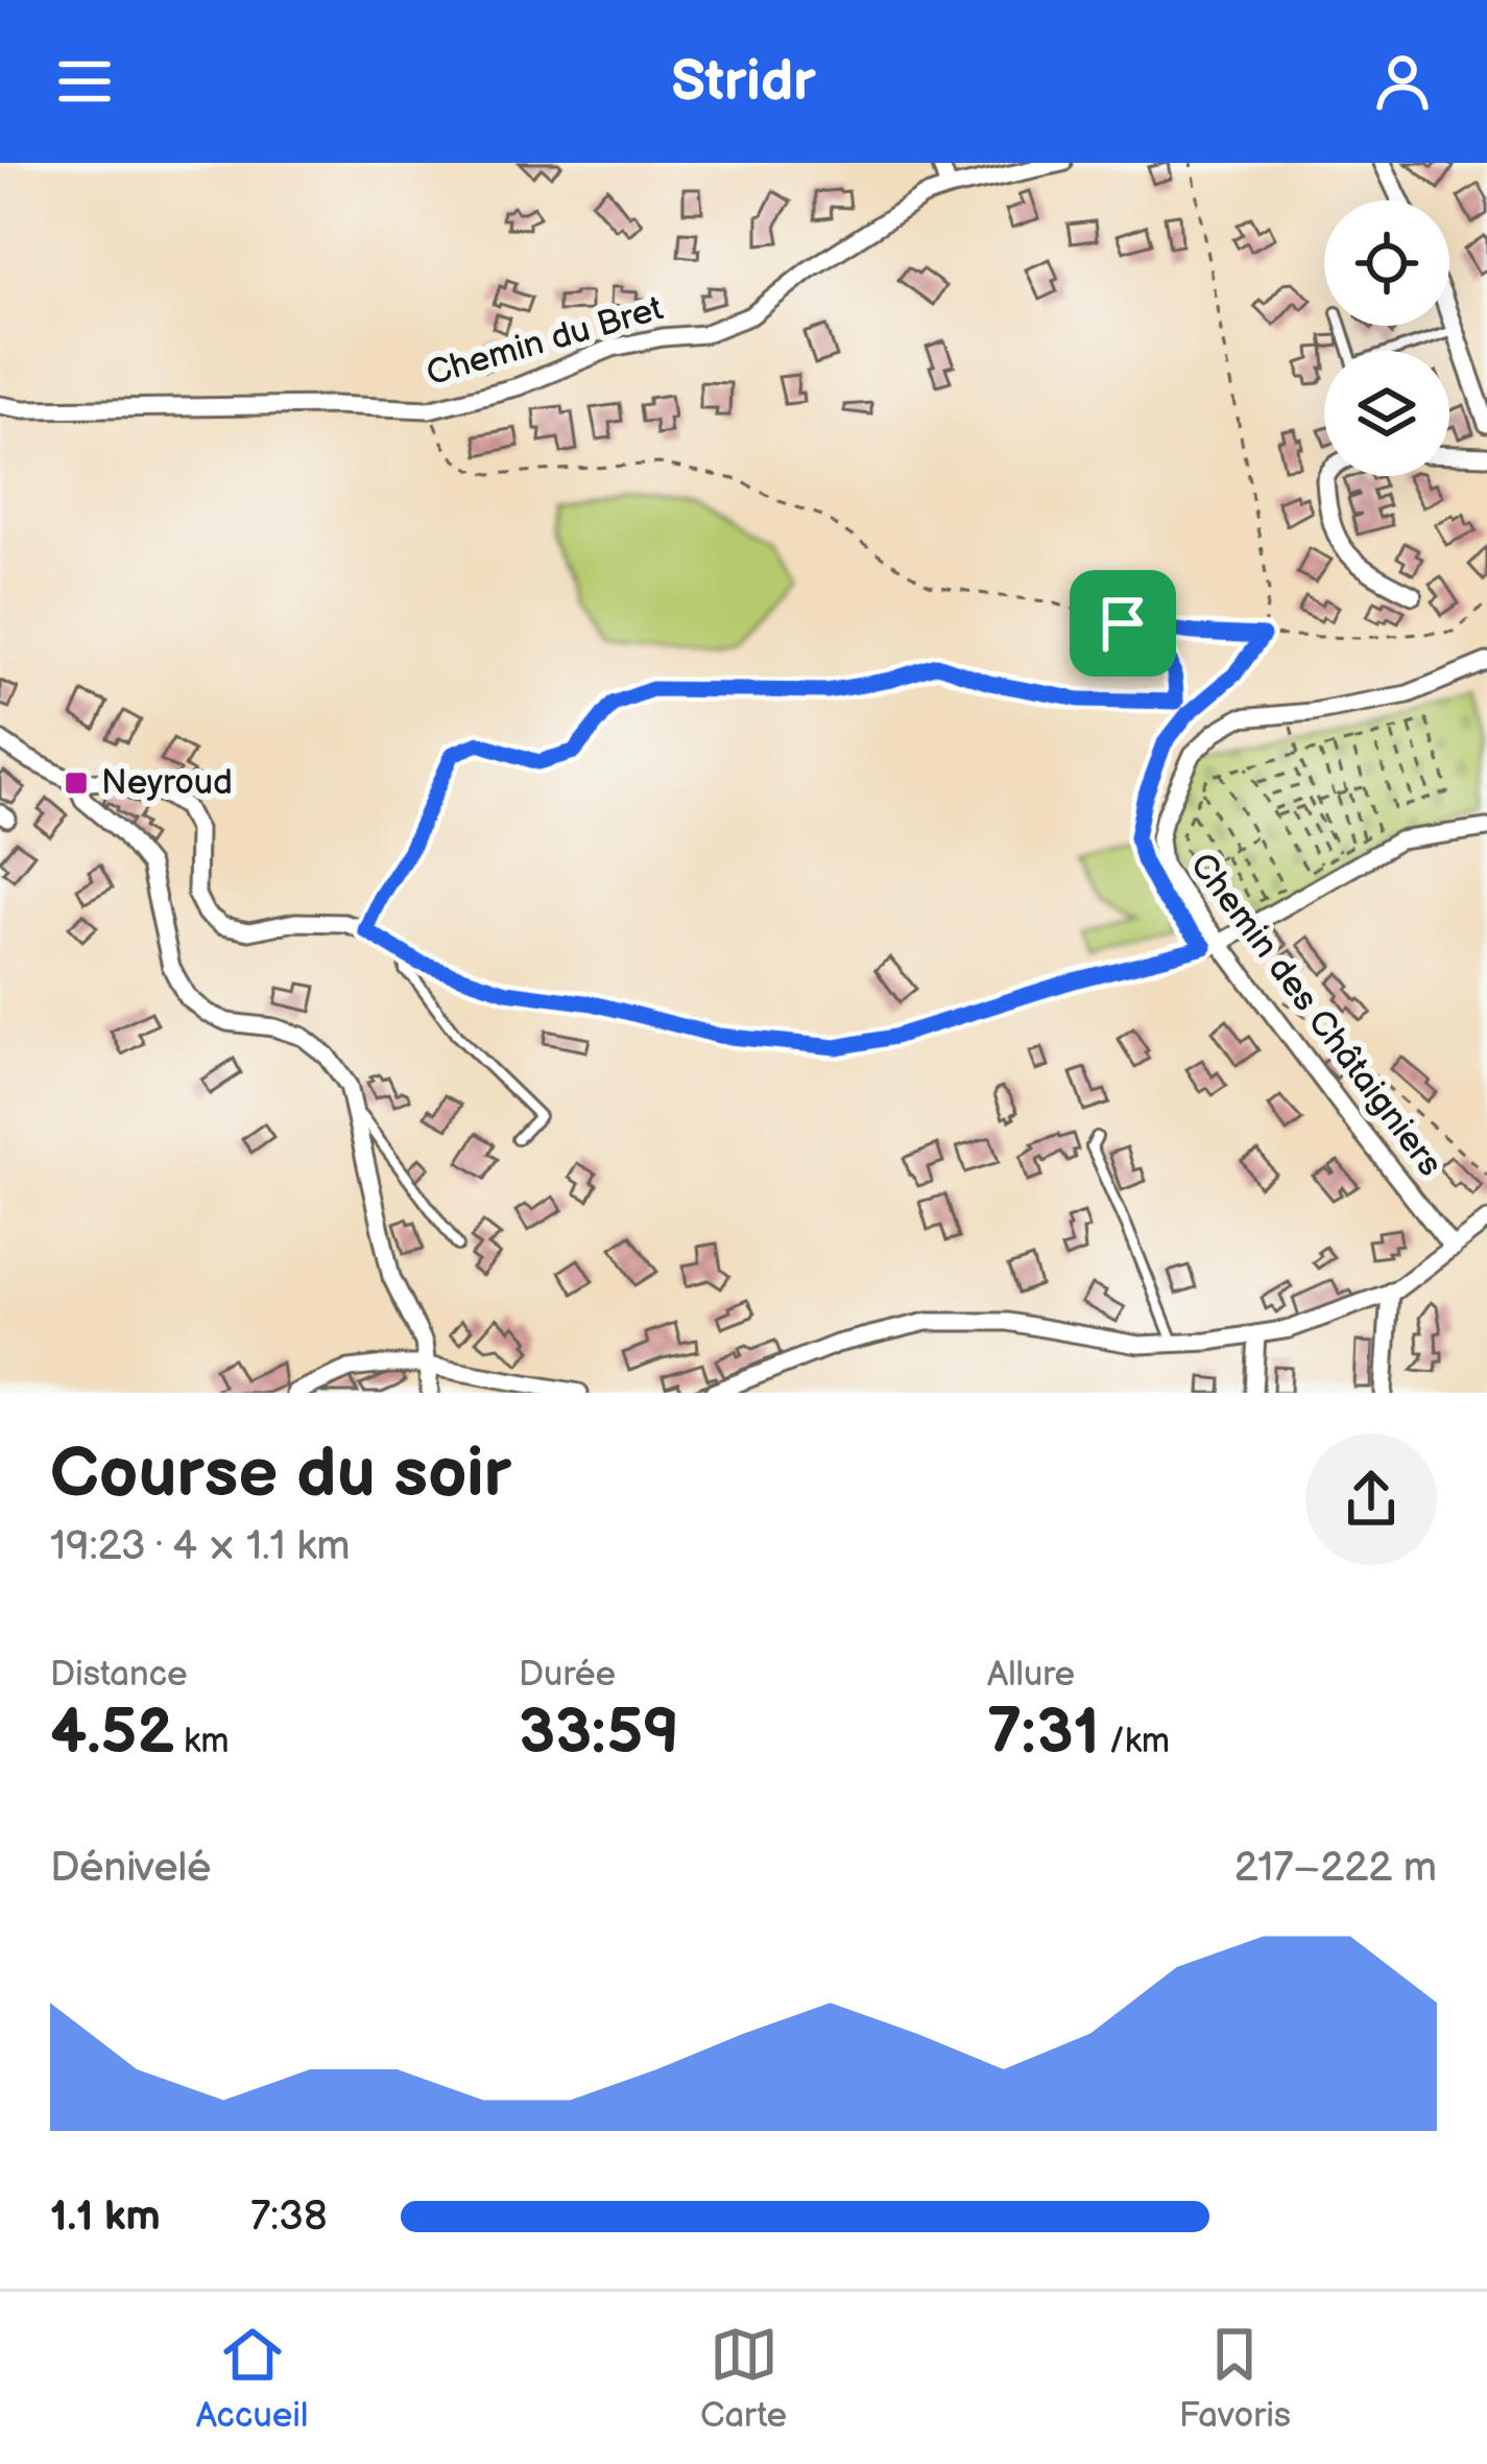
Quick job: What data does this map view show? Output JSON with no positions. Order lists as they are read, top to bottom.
{
  "streets": {
    "street": ["Chemin du Bret", "Chemin des Châtaigniers"]
  },
  "places": {
    "transit": ["Neyroud"]
  },
  "page": {
    "header": "Stridr",
    "heading": ["Course du soir", "19:23 · 4 × 1.1 km"],
    "stats": [
      ["Distance", "4.52 km"],
      ["Durée", "33:59"],
      ["Allure", "7:31 /km"]
    ],
    "chart": ["Dénivelé", "217–222 m"],
    "list": [
      {
        "name": "1.1 km",
        "note": "7:38"
      }
    ],
    "tabs": ["Accueil", "Carte", "Favoris"]
  }
}
